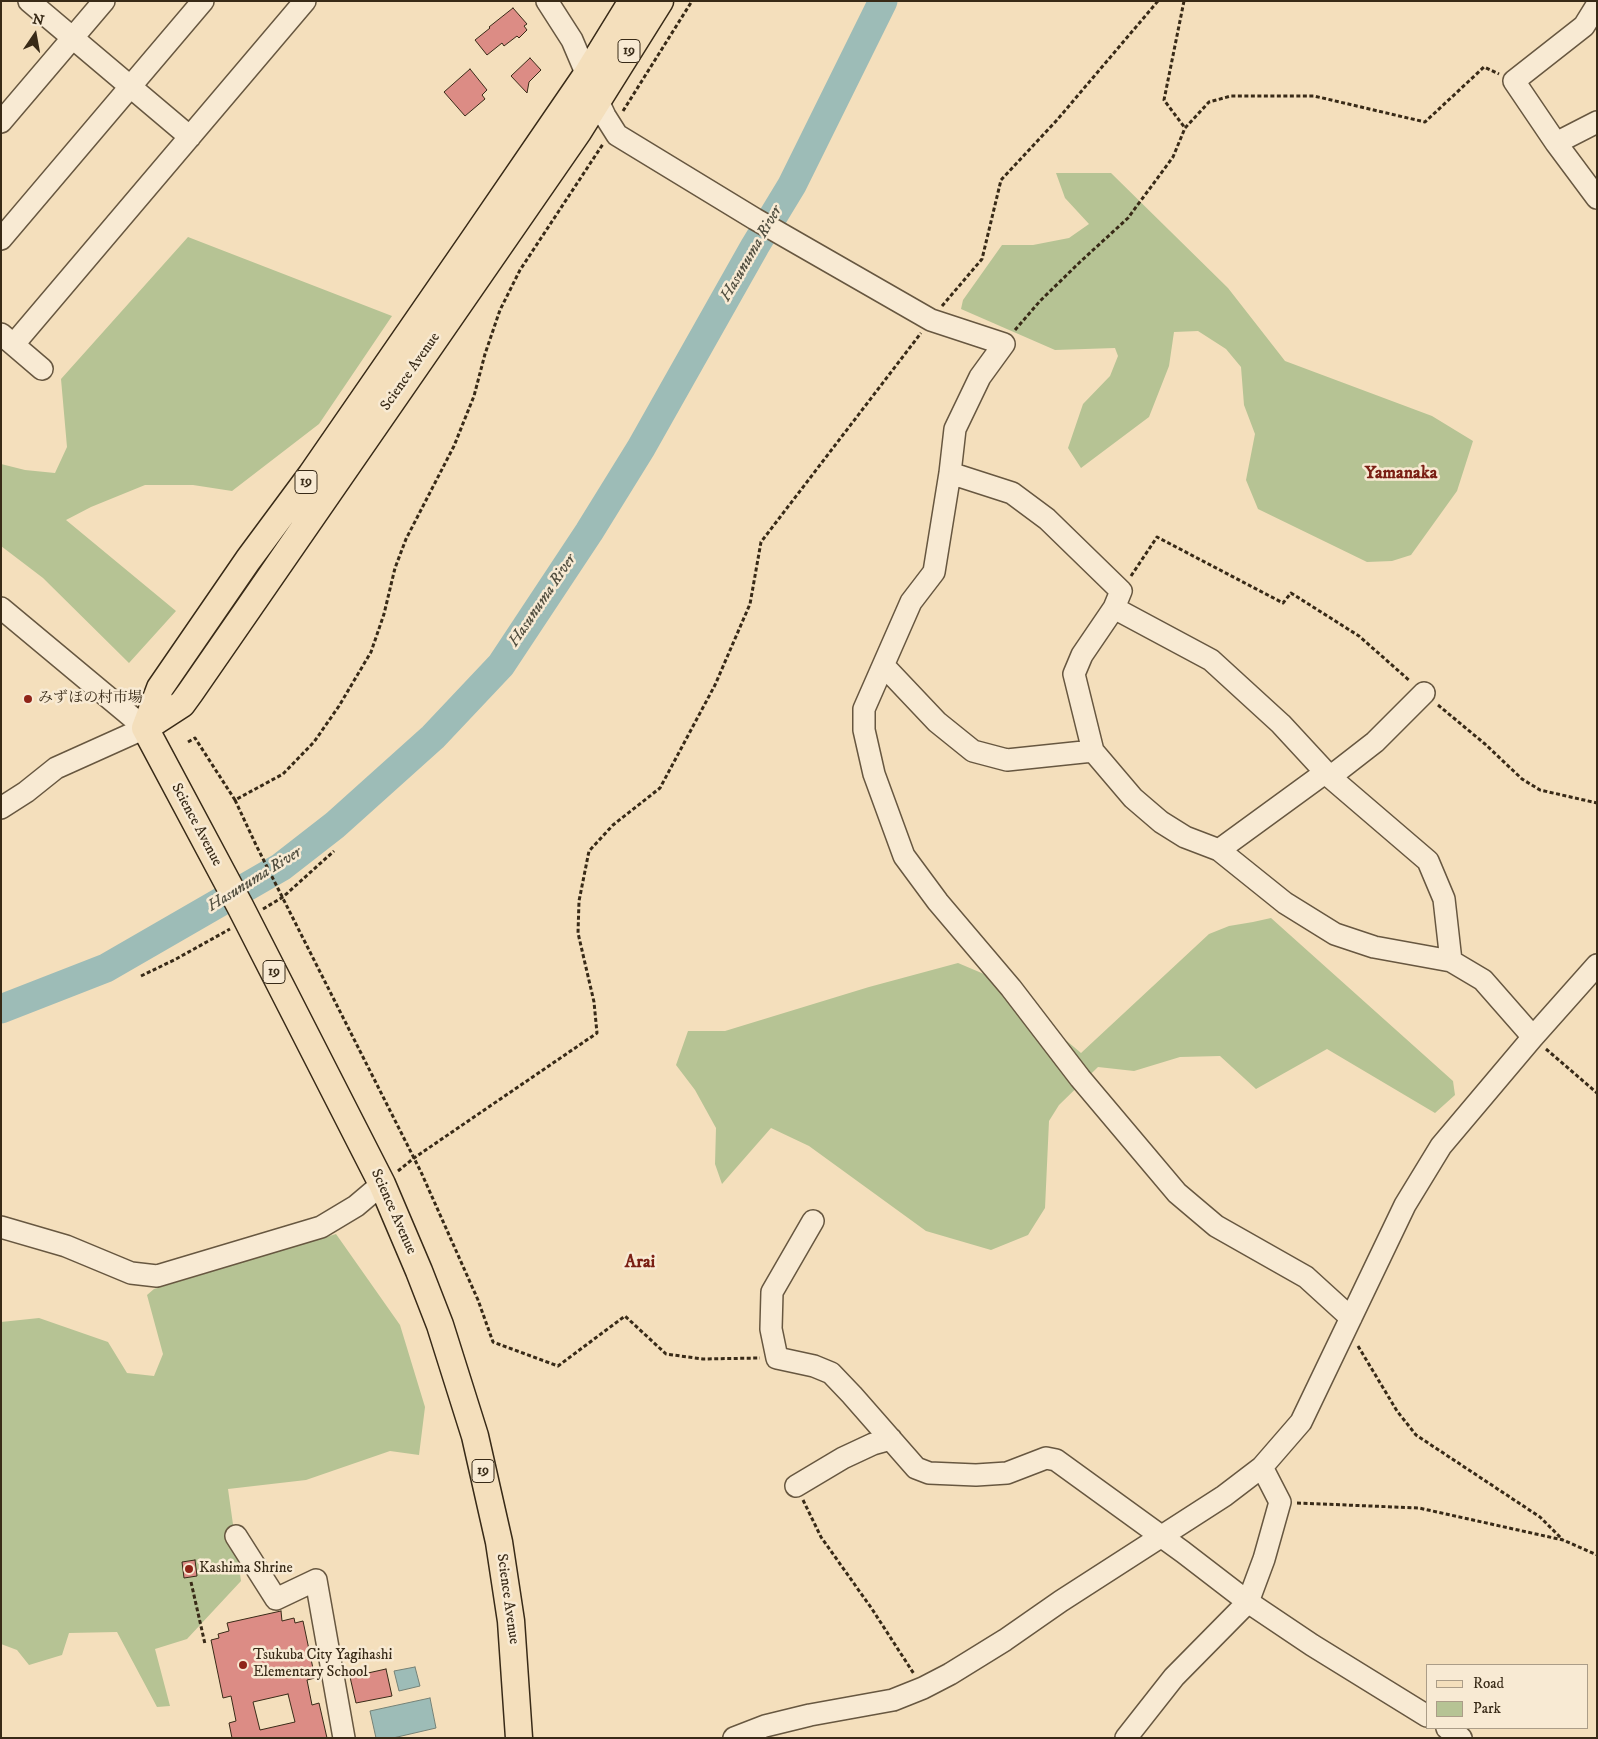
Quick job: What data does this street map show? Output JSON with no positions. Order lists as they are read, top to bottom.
{
  "streets": {
    "main road": ["19", "Science Avenue"]
  },
  "districts": ["Yamanaka", "Arai"],
  "water": ["Hasunuma River"],
  "places": ["みずほの村市場", "Kashima Shrine", "Tsukuba City Yagihashi Elementary School"],
  "legend": ["Road", "Park"],
  "north": "top"
}
